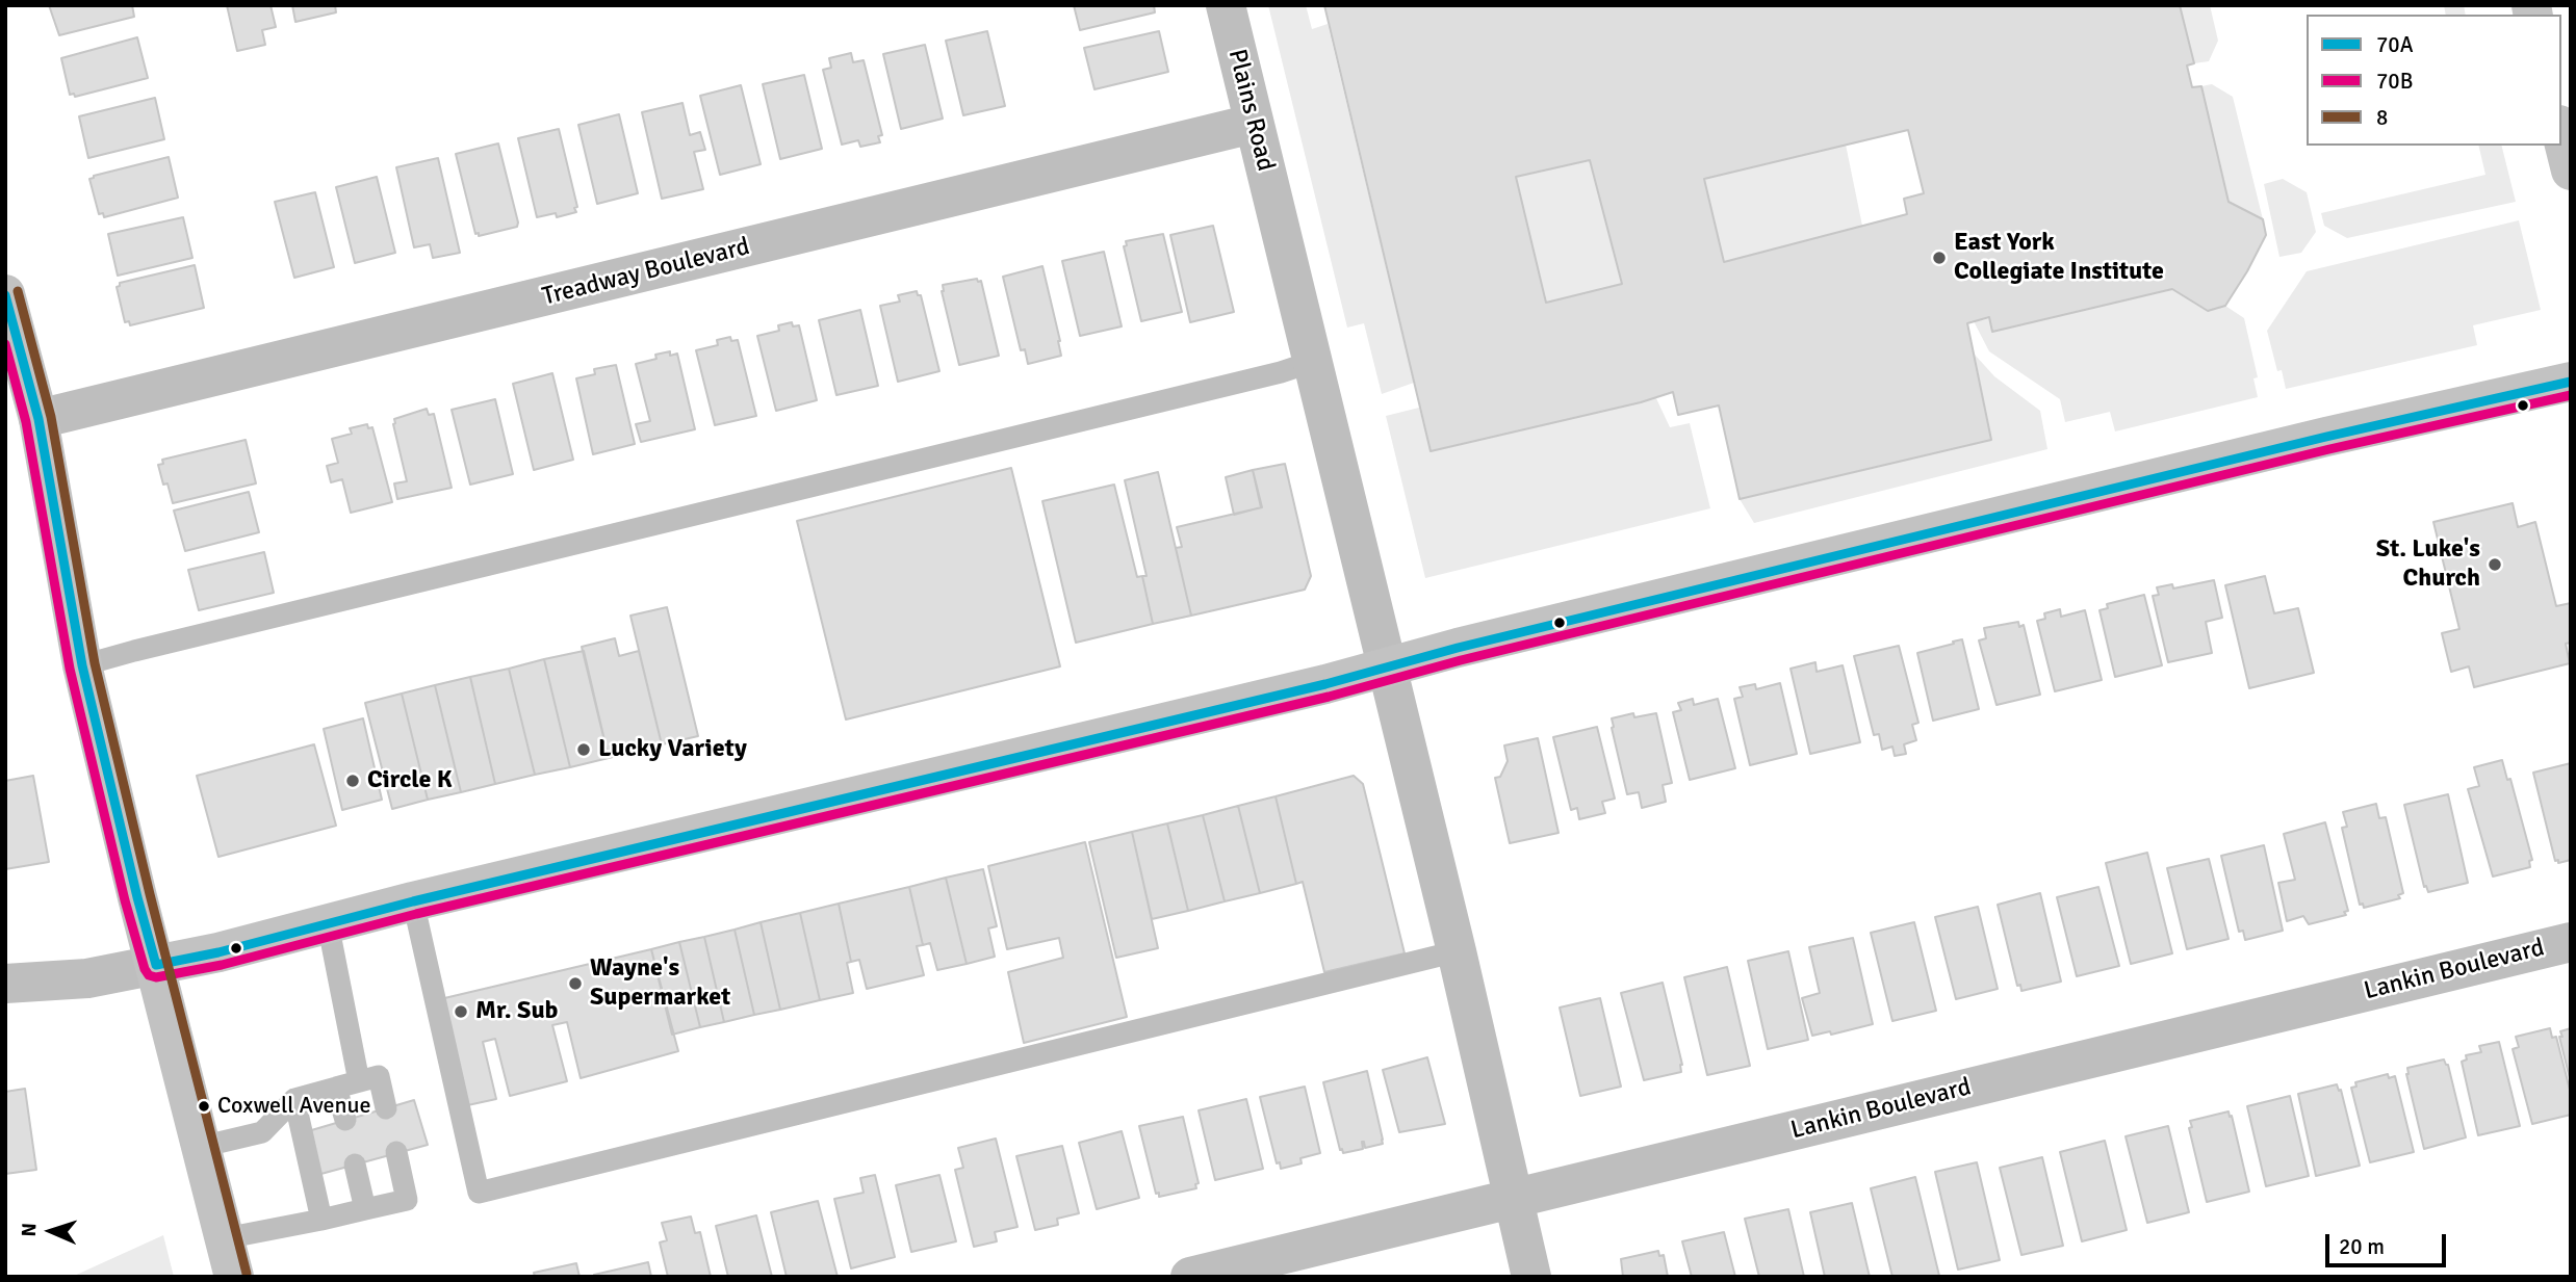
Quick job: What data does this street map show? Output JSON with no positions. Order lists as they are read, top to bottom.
{
  "streets": {
    "street": ["Plains Road", "Treadway Boulevard", "Lankin Boulevard"]
  },
  "crossings": [
    ["Plains Road", "Treadway Boulevard"],
    ["Plains Road", "Lankin Boulevard"]
  ],
  "places": [
    "East York Collegiate Institute",
    "St. Luke's Church",
    "Lucky Variety",
    "Circle K",
    "Wayne's Supermarket",
    "Mr. Sub",
    "Coxwell Avenue"
  ],
  "lines": ["transit line 8", "transit line 70A", "transit line 70B"],
  "legend": ["70A", "70B", "8"],
  "scale_bar": "20 m",
  "north": "left"
}
